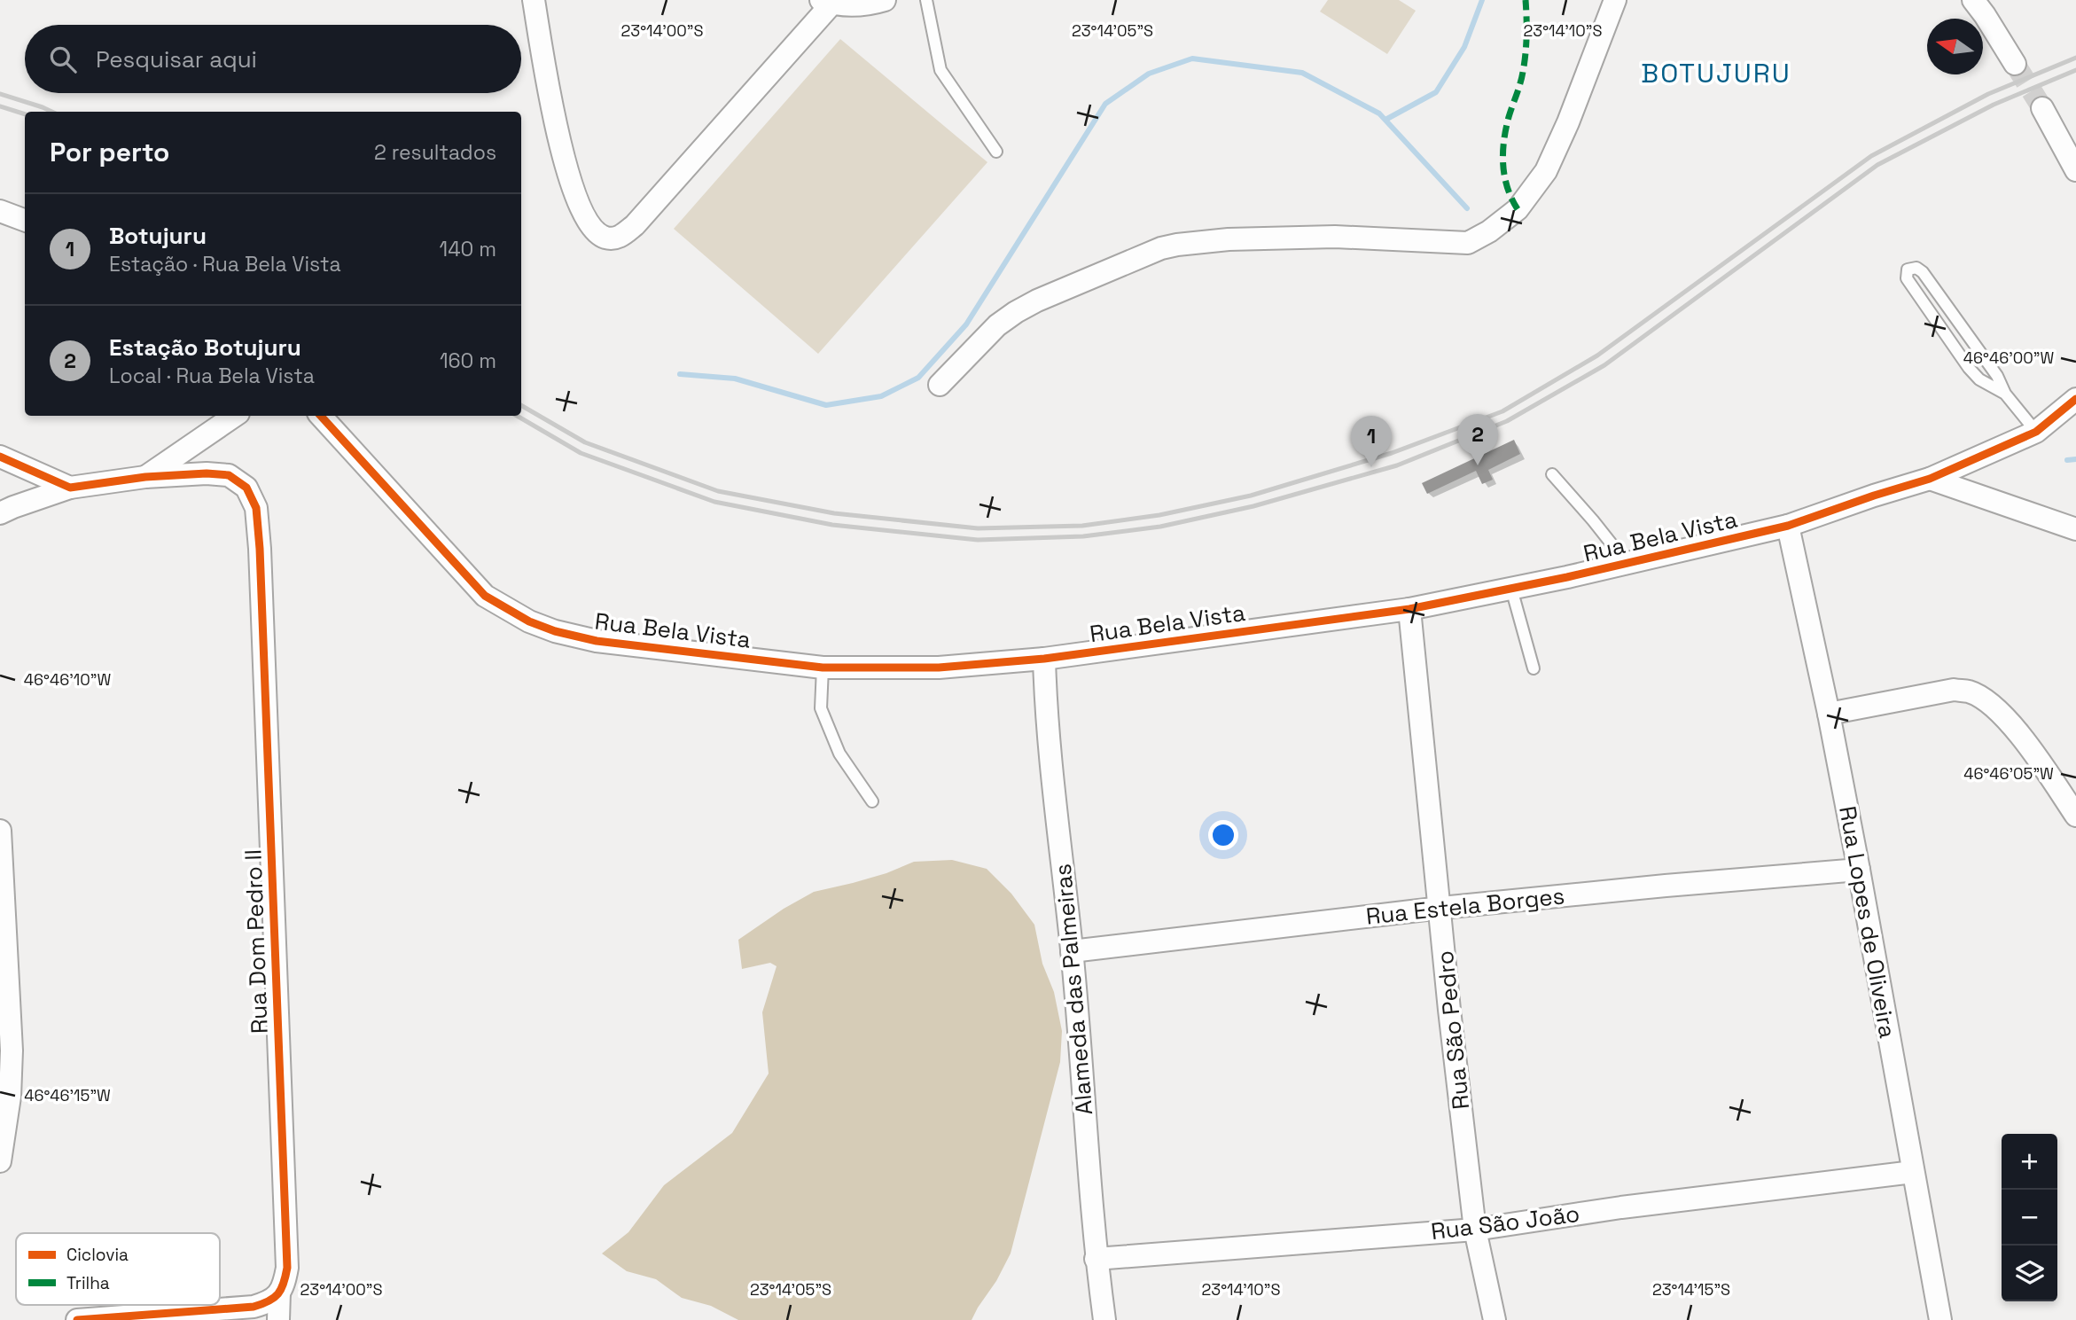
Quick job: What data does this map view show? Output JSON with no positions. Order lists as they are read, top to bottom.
{
  "streets": {
    "street": [
      "Rua Bela Vista",
      "Rua Estela Borges",
      "Rua Lopes de Oliveira",
      "Rua Dom Pedro II",
      "Alameda das Palmeiras",
      "Rua São Pedro",
      "Rua São João"
    ]
  },
  "crossings": [
    ["Rua Bela Vista", "Rua Lopes de Oliveira"],
    ["Rua Bela Vista", "Alameda das Palmeiras"],
    ["Rua Bela Vista", "Rua São Pedro"],
    ["Rua Estela Borges", "Rua Lopes de Oliveira"],
    ["Rua Estela Borges", "Alameda das Palmeiras"],
    ["Rua Estela Borges", "Rua São Pedro"],
    ["Rua Lopes de Oliveira", "Rua São João"],
    ["Alameda das Palmeiras", "Rua São João"],
    ["Rua São Pedro", "Rua São João"]
  ],
  "districts": ["BOTUJURU"],
  "legend": ["Ciclovia", "Trilha"],
  "north": "left",
  "page": {
    "search": "Pesquisar aqui",
    "heading": ["Por perto", "2 resultados"],
    "list": [
      {
        "mark": "1",
        "name": "Botujuru",
        "note": "Estação · Rua Bela Vista",
        "value": "140 m"
      },
      {
        "mark": "2",
        "name": "Estação Botujuru",
        "note": "Local · Rua Bela Vista",
        "value": "160 m"
      }
    ],
    "pins": ["2", "1"],
    "map_buttons": ["+", "−"]
  },
  "coordinates": [
    "23°14'00\"S",
    "23°14'05\"S",
    "23°14'10\"S",
    "46°46'00\"W",
    "46°46'10\"W",
    "46°46'05\"W",
    "46°46'15\"W",
    "23°14'15\"S"
  ]
}
